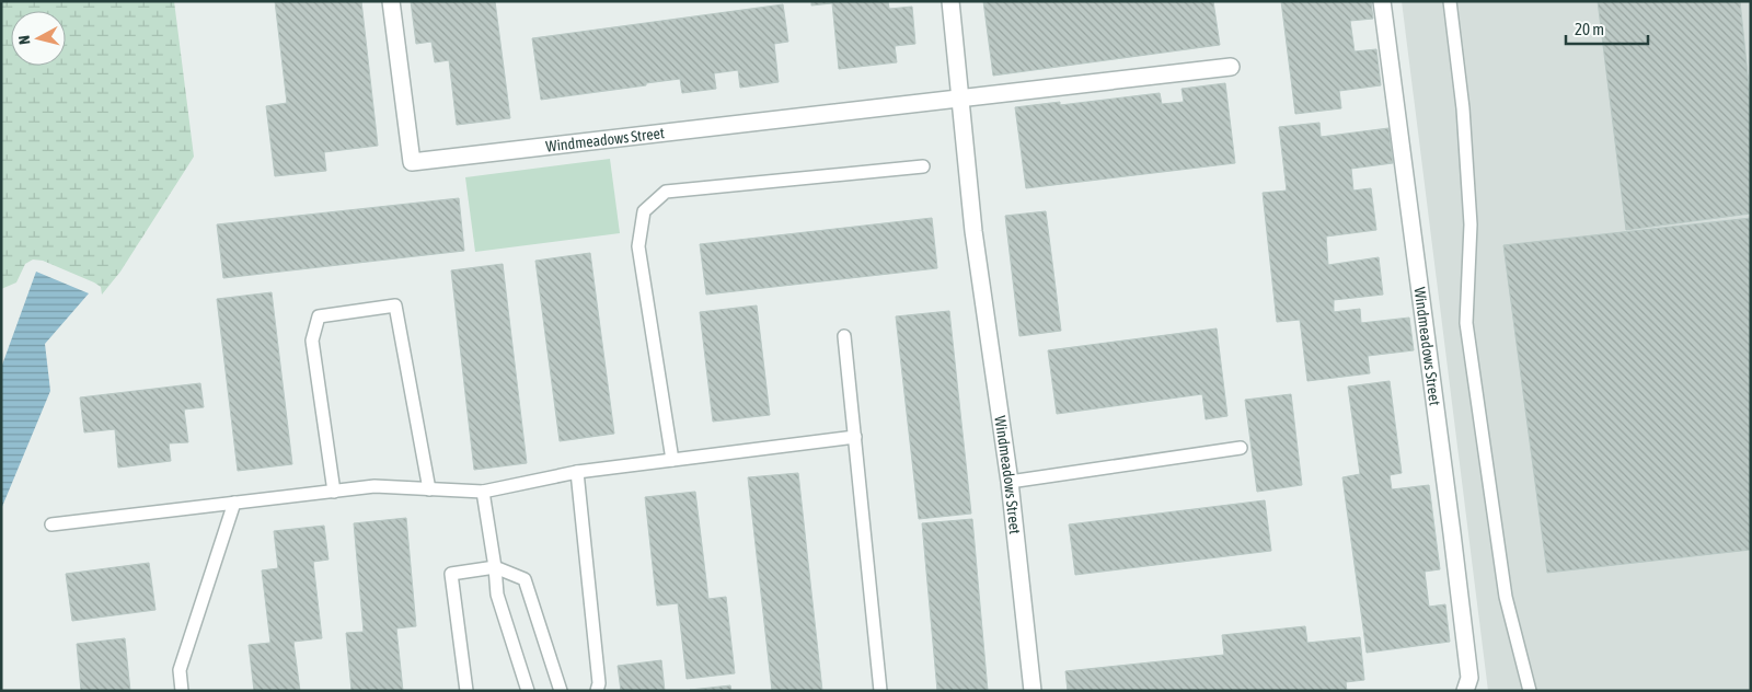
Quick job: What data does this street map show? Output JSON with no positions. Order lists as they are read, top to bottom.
{
  "streets": {
    "street": ["Windmeadows Street"]
  },
  "scale_bar": "20 m",
  "north": "left"
}
